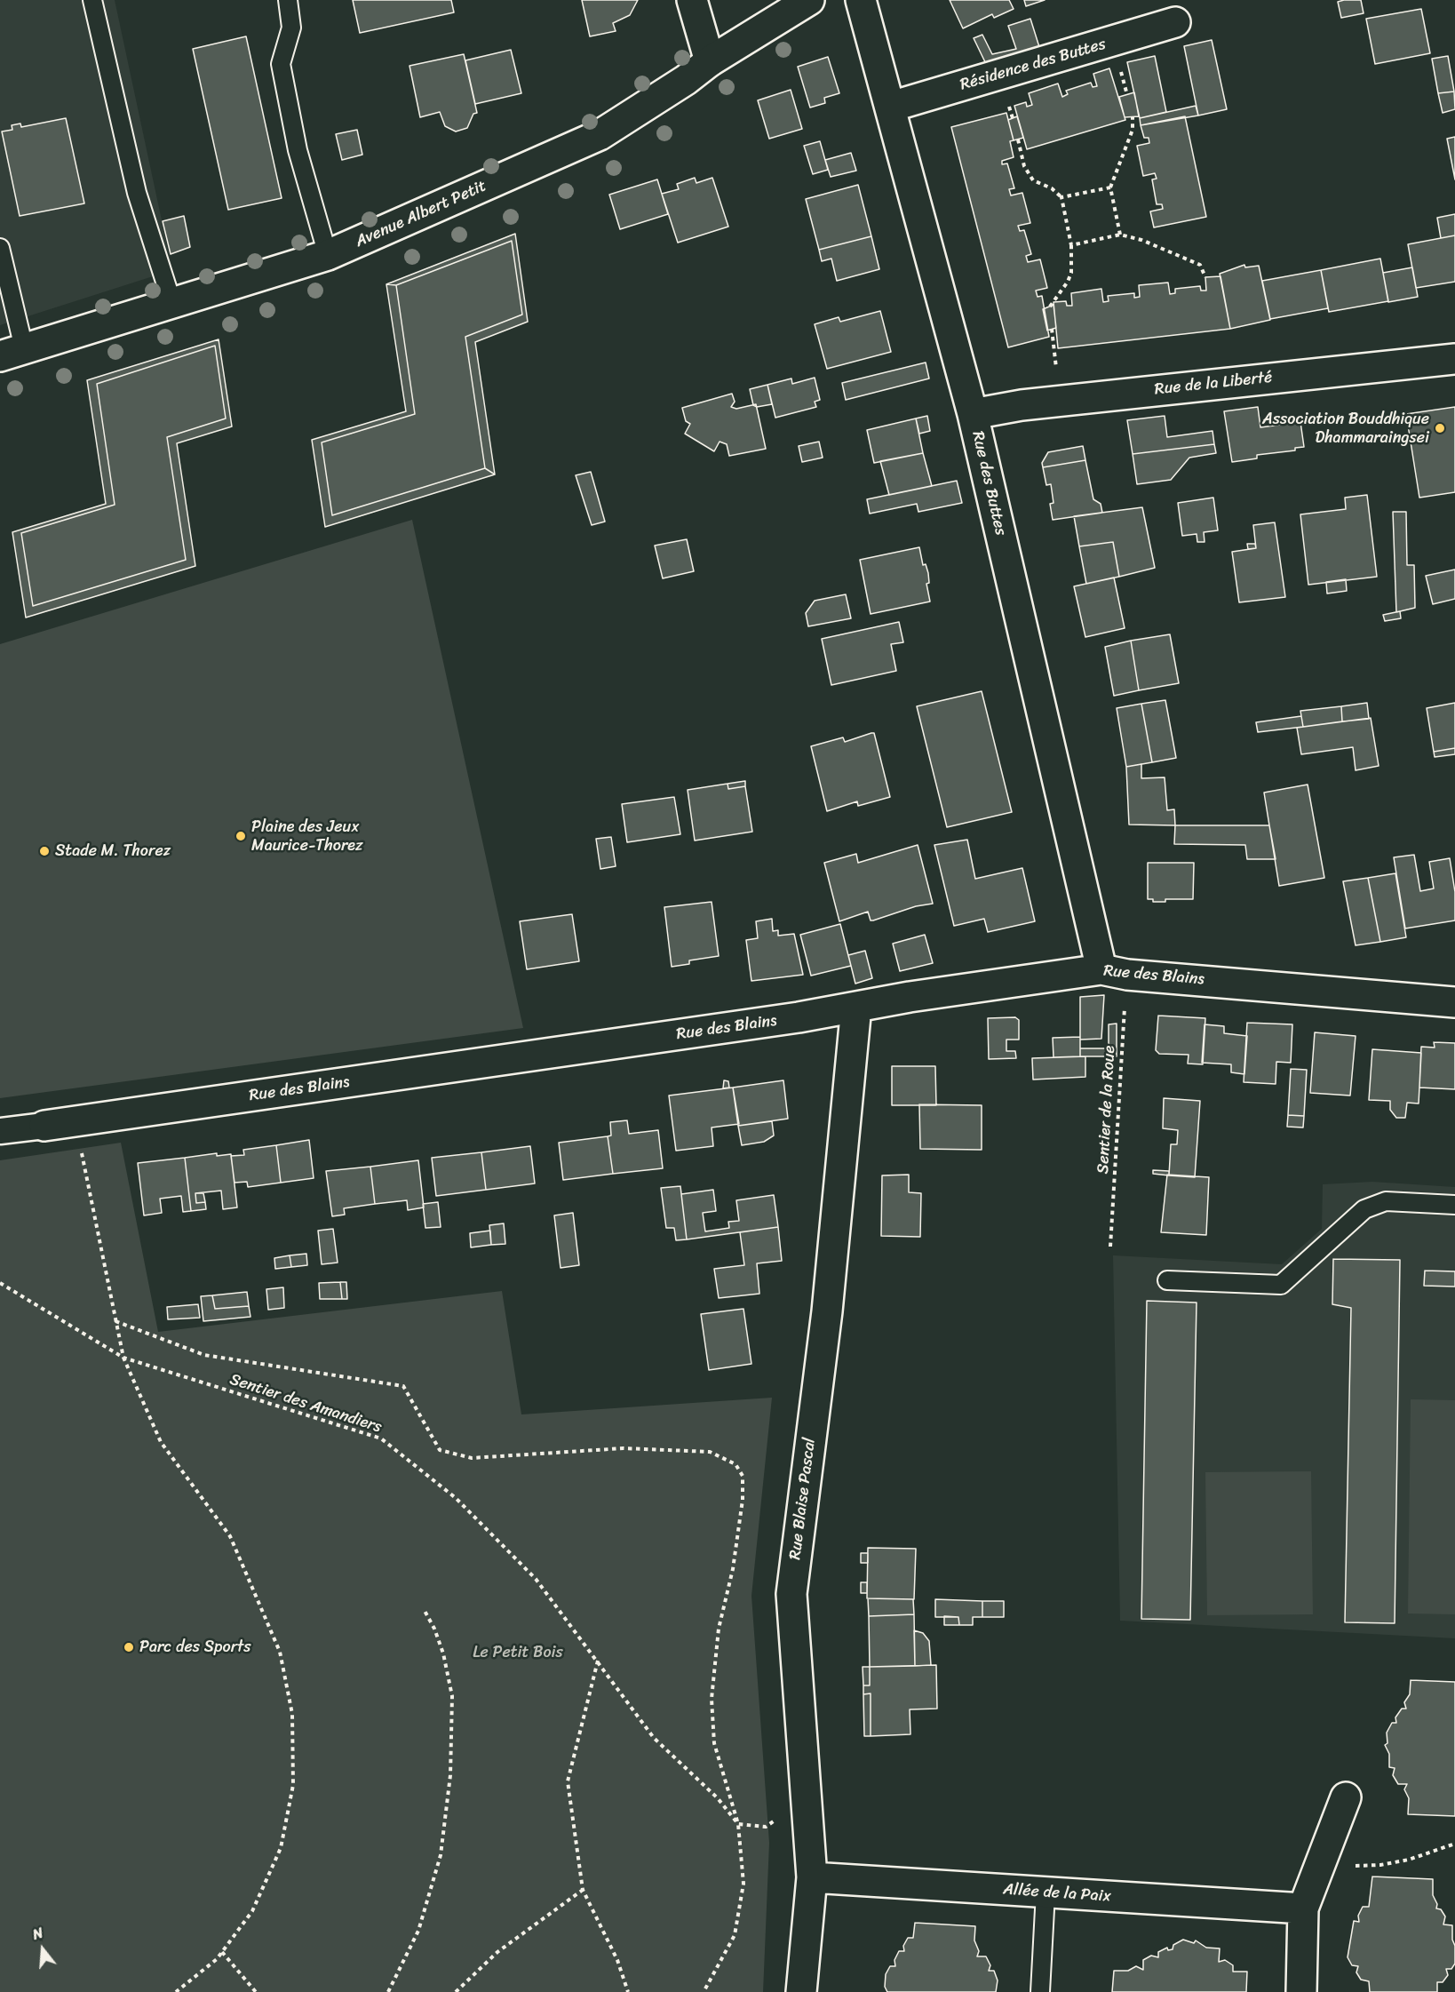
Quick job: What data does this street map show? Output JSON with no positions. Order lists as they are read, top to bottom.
{
  "streets": {
    "street": [
      "Résidence des Buttes",
      "Avenue Albert Petit",
      "Rue de la Liberté",
      "Rue des Buttes",
      "Rue des Blains",
      "Rue Blaise Pascal",
      "Allée de la Paix"
    ],
    "path": ["Sentier de la Roue", "Sentier des Amandiers"]
  },
  "crossings": [
    ["Résidence des Buttes", "Rue des Buttes"],
    ["Rue de la Liberté", "Rue des Buttes"],
    ["Rue des Buttes", "Rue des Blains"],
    ["Rue des Buttes", "Sentier de la Roue"],
    ["Rue des Blains", "Sentier de la Roue"],
    ["Rue des Blains", "Rue Blaise Pascal"],
    ["Rue Blaise Pascal", "Allée de la Paix"]
  ],
  "parks": ["Le Petit Bois"],
  "places": [
    "Association Bouddhique Dhammaraingsei",
    "Plaine des Jeux Maurice-Thorez",
    "Stade M. Thorez",
    "Parc des Sports"
  ],
  "north": "top"
}
